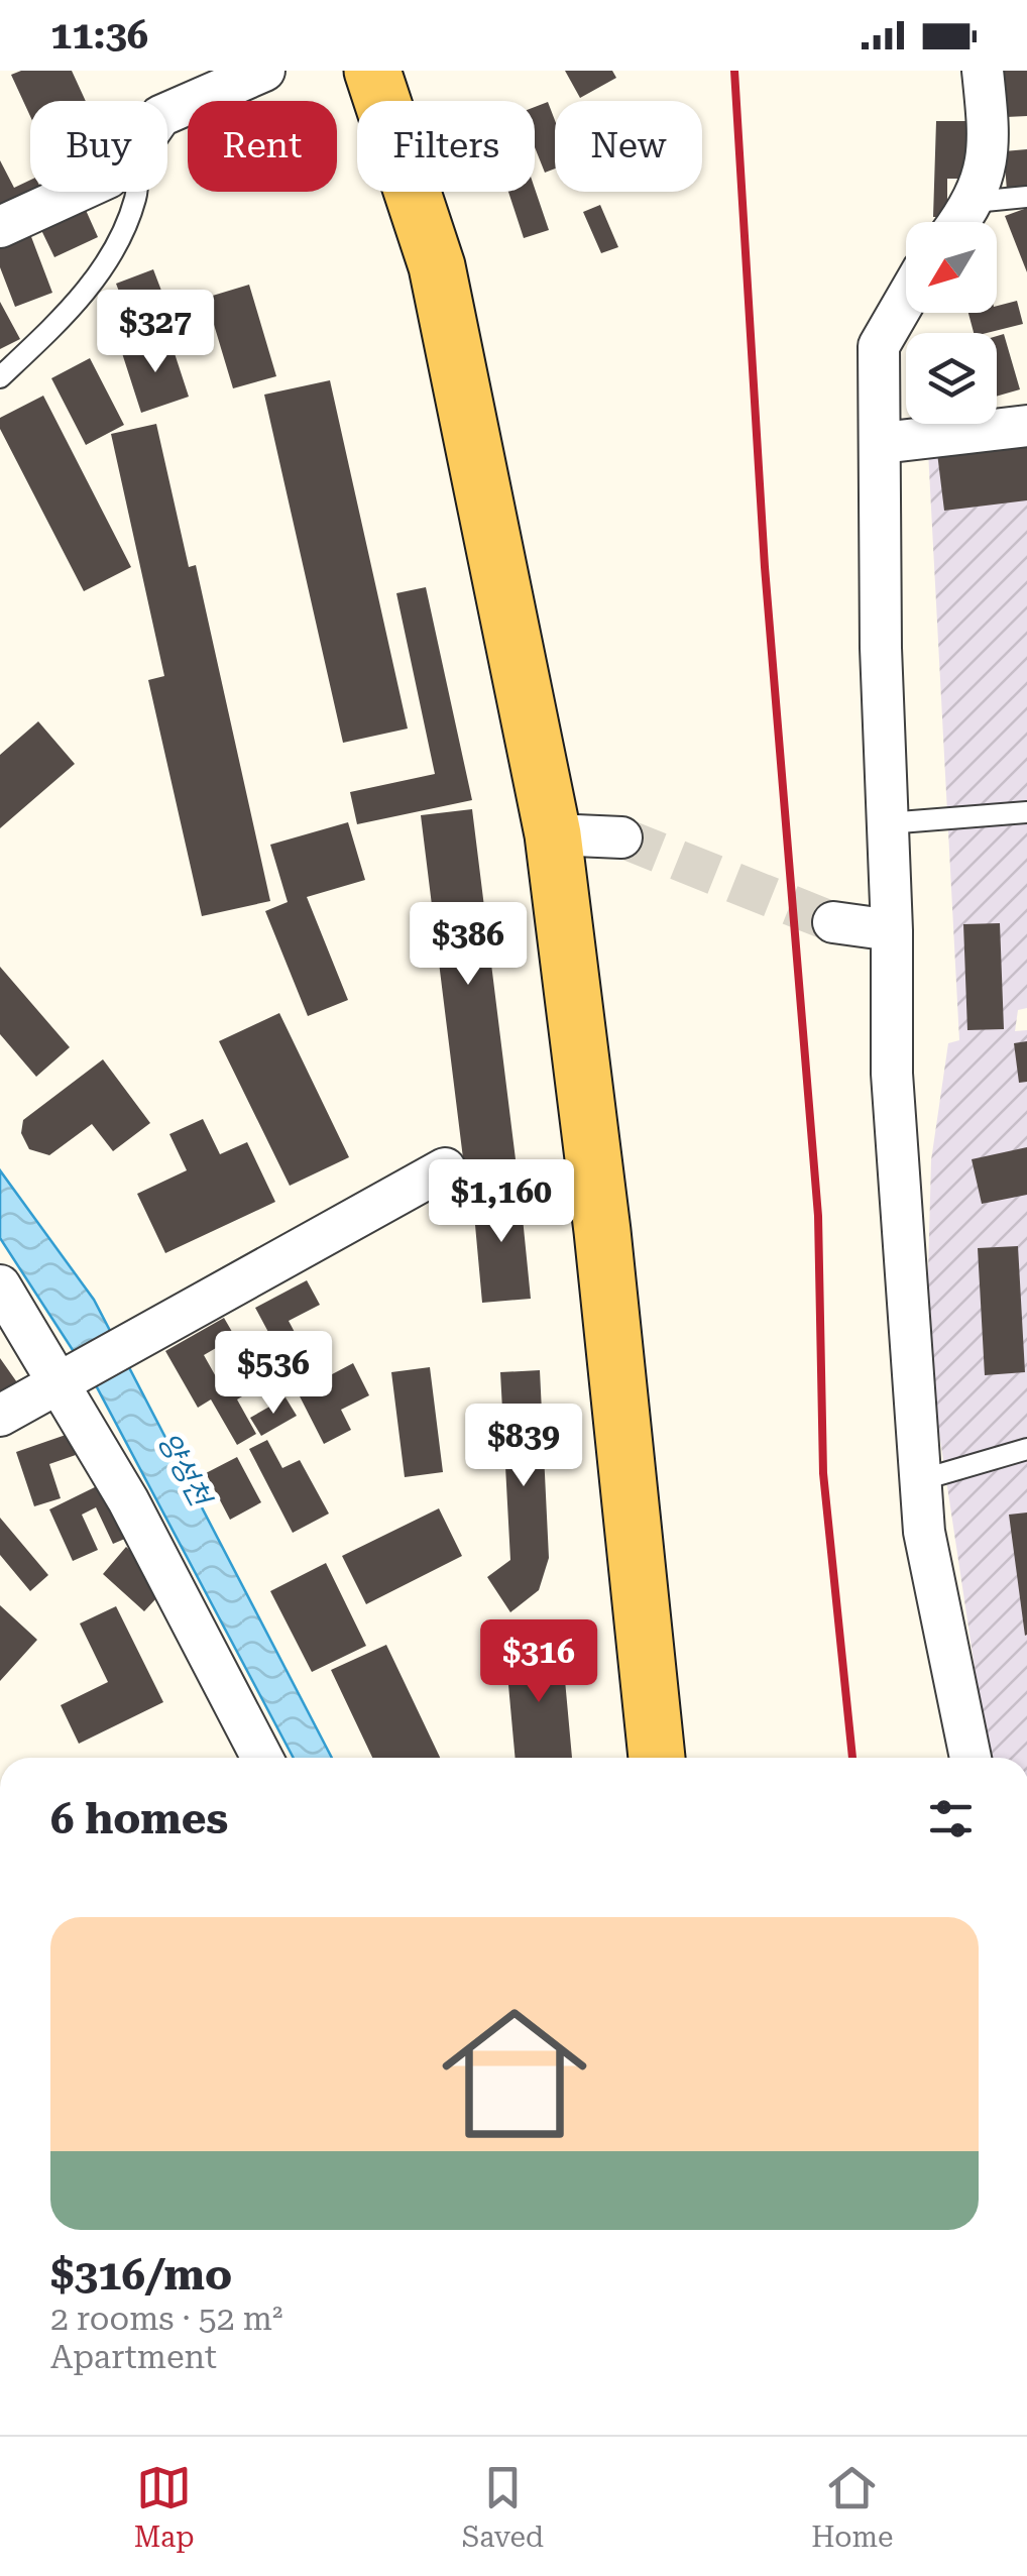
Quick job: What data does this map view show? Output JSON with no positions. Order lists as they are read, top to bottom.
{
  "water": ["양성천"],
  "north": "bottom left",
  "page": {
    "status": "11:36",
    "chip": [
      "Buy",
      "Rent",
      "Filters",
      "New"
    ],
    "price": [
      "$327",
      "$386",
      "$1,160",
      "$536",
      "$839",
      "$316"
    ],
    "heading": "6 homes",
    "list": [
      {
        "name": "$316/mo",
        "note": "2 rooms · 52 m² · Apartment"
      }
    ],
    "tabs": ["Map", "Saved", "Home"]
  }
}
